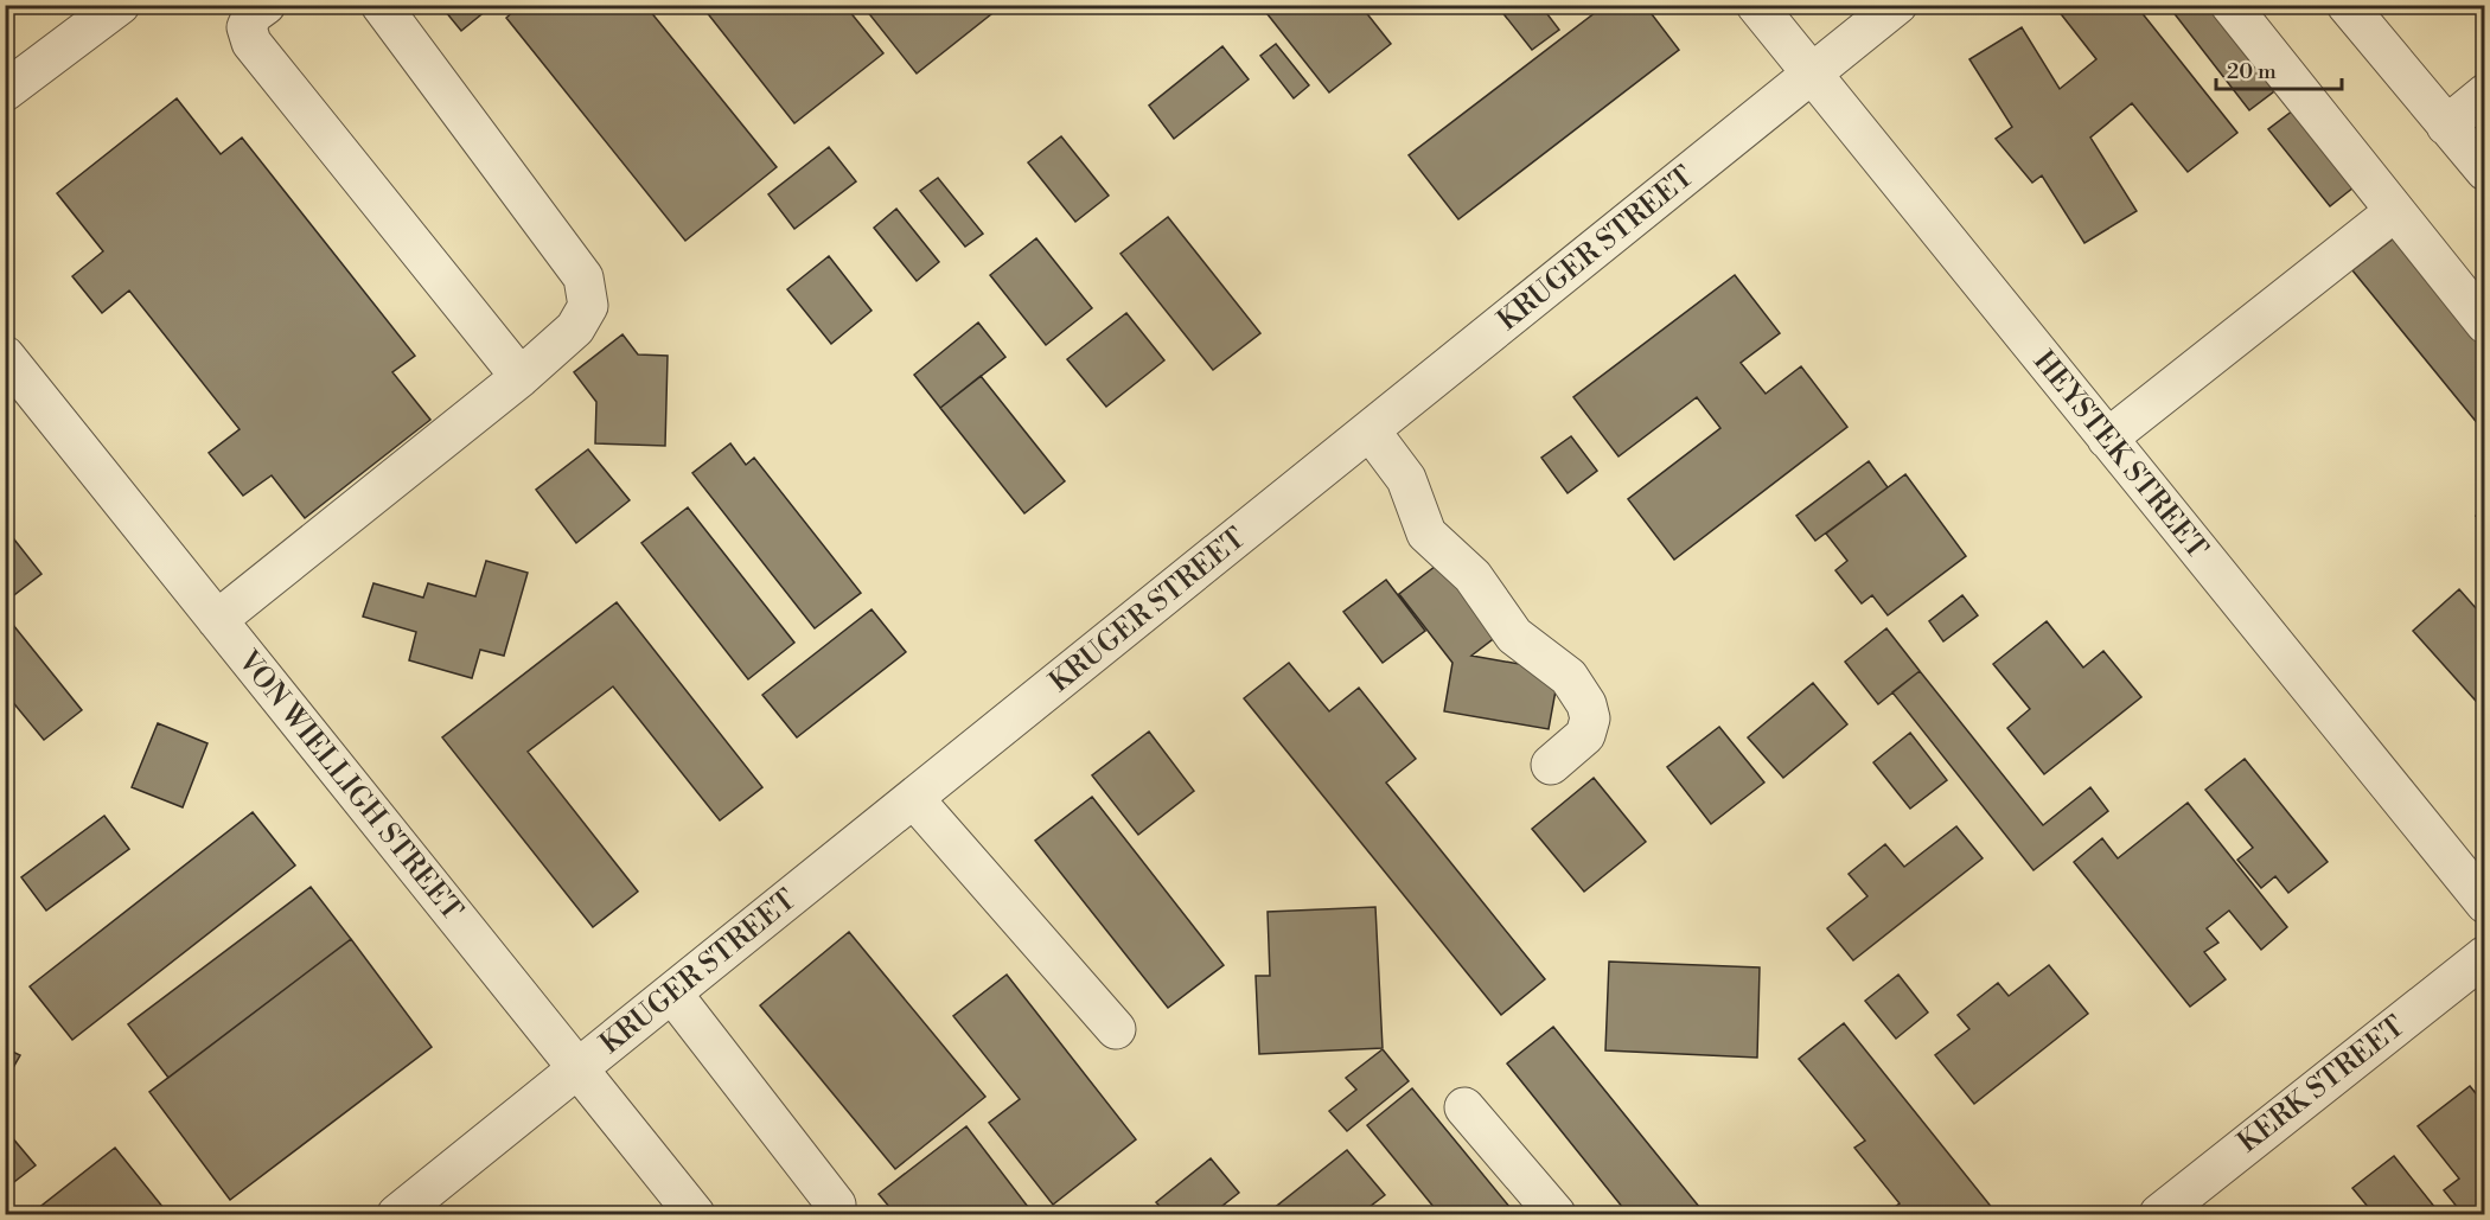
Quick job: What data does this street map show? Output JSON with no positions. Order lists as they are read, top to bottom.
{
  "streets": {
    "street": [
      "KRUGER STREET",
      "HEYSTEK STREET",
      "VON WIELLIGH STREET",
      "KERK STREET"
    ]
  },
  "crossings": [
    ["KRUGER STREET", "HEYSTEK STREET"],
    ["KRUGER STREET", "VON WIELLIGH STREET"]
  ],
  "scale_bar": "20 m"
}
